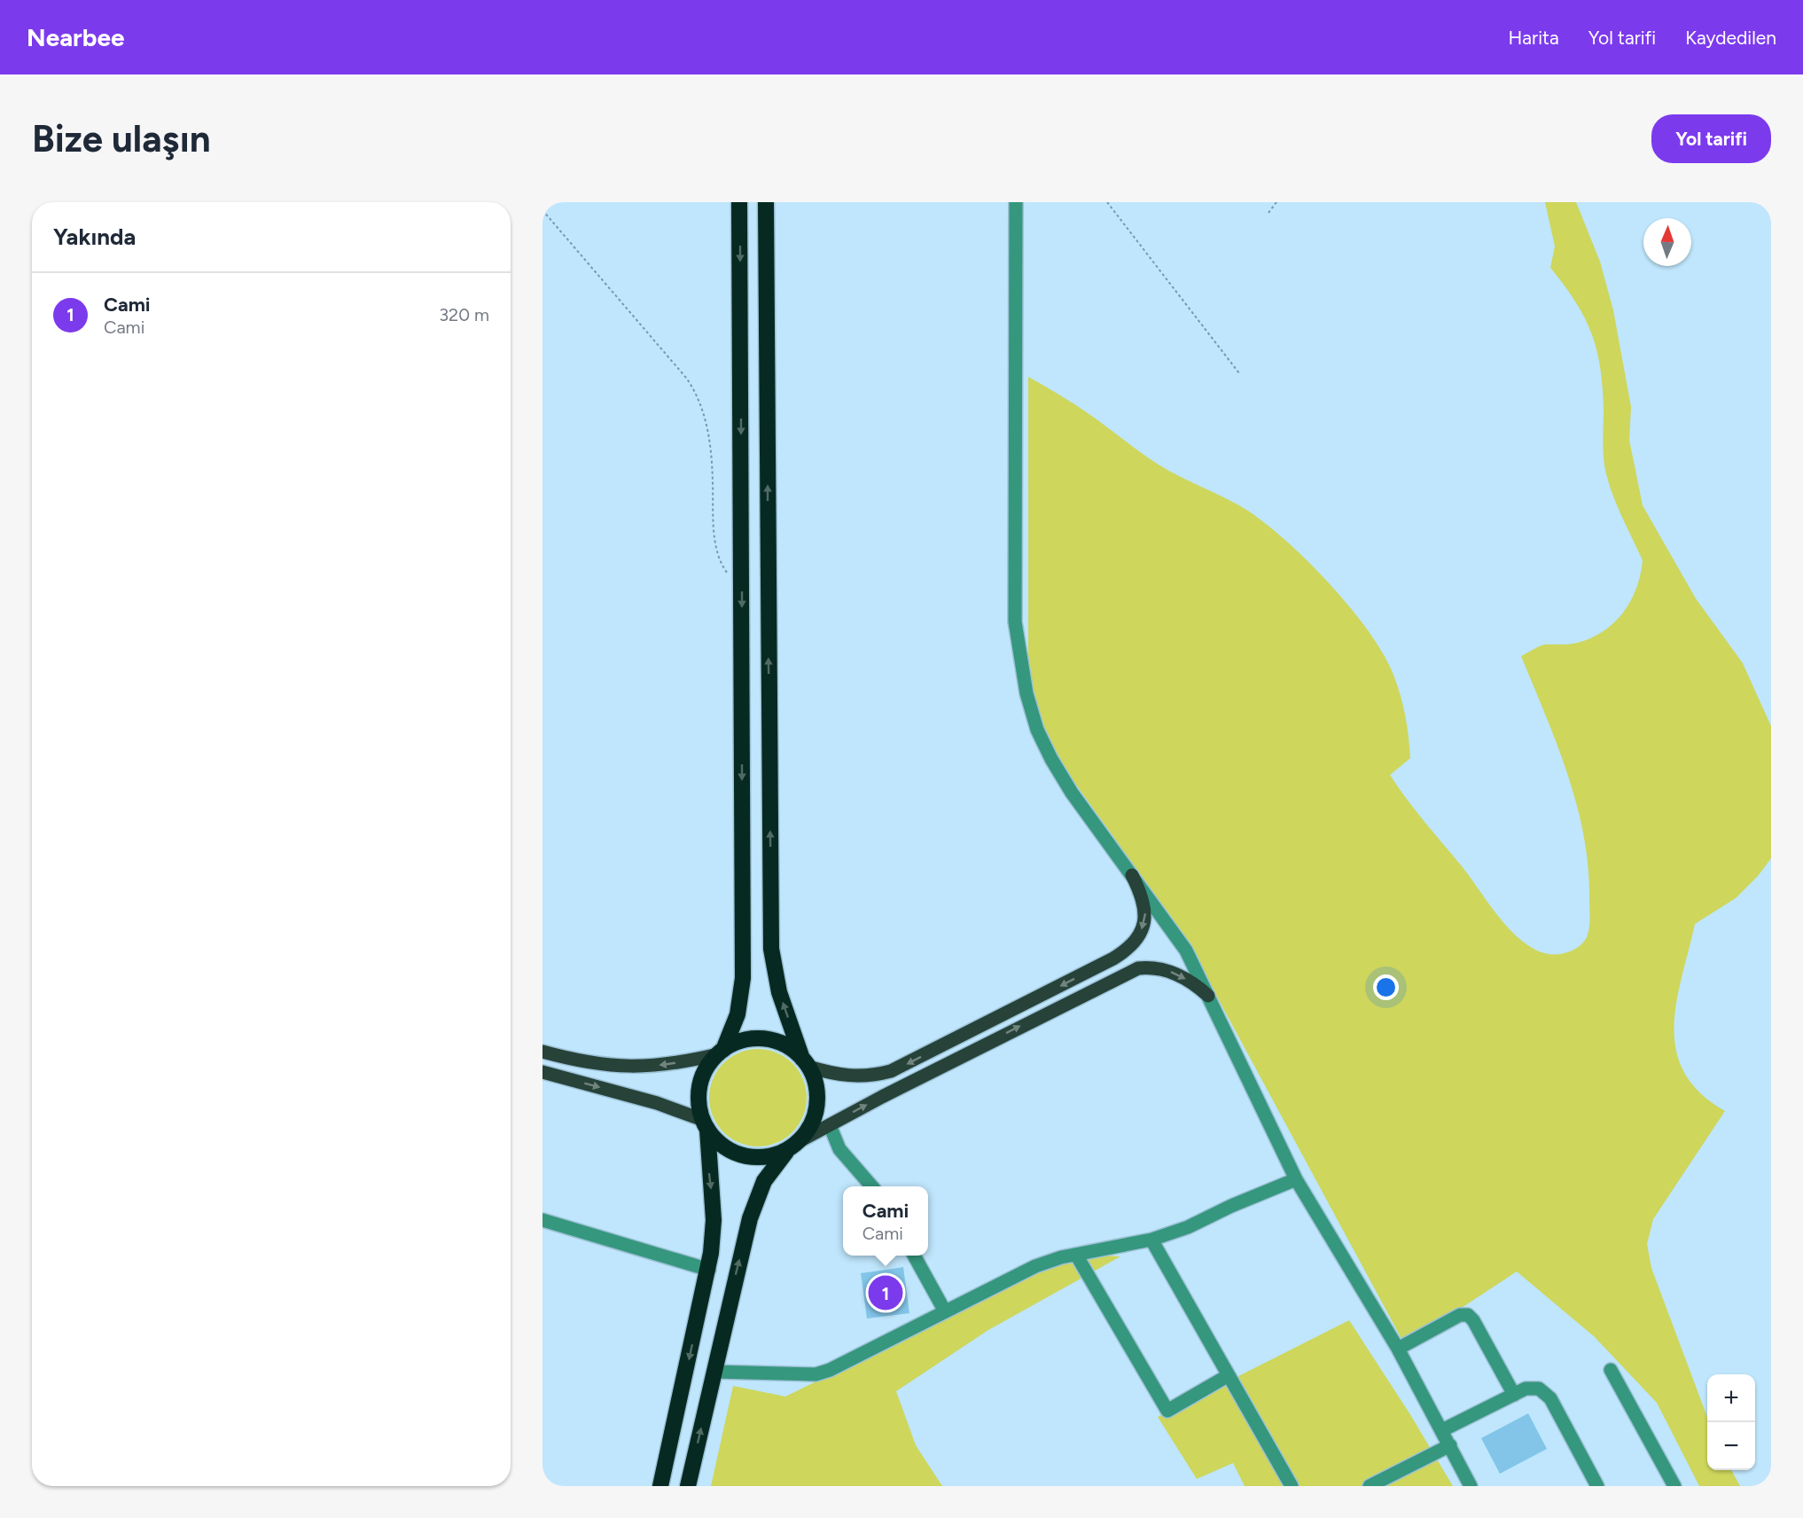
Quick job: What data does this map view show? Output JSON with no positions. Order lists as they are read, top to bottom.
{
  "north": "top",
  "page": {
    "header": "Nearbee",
    "nav": ["Harita", "Yol tarifi", "Kaydedilen"],
    "buttons": "Yol tarifi",
    "title": "Bize ulaşın",
    "heading": "Yakında",
    "list": [
      {
        "mark": "1",
        "name": "Cami",
        "note": "Cami",
        "value": "320 m"
      }
    ],
    "popup": ["Cami", "Cami"],
    "pins": "1",
    "map_buttons": ["+", "−"]
  }
}
